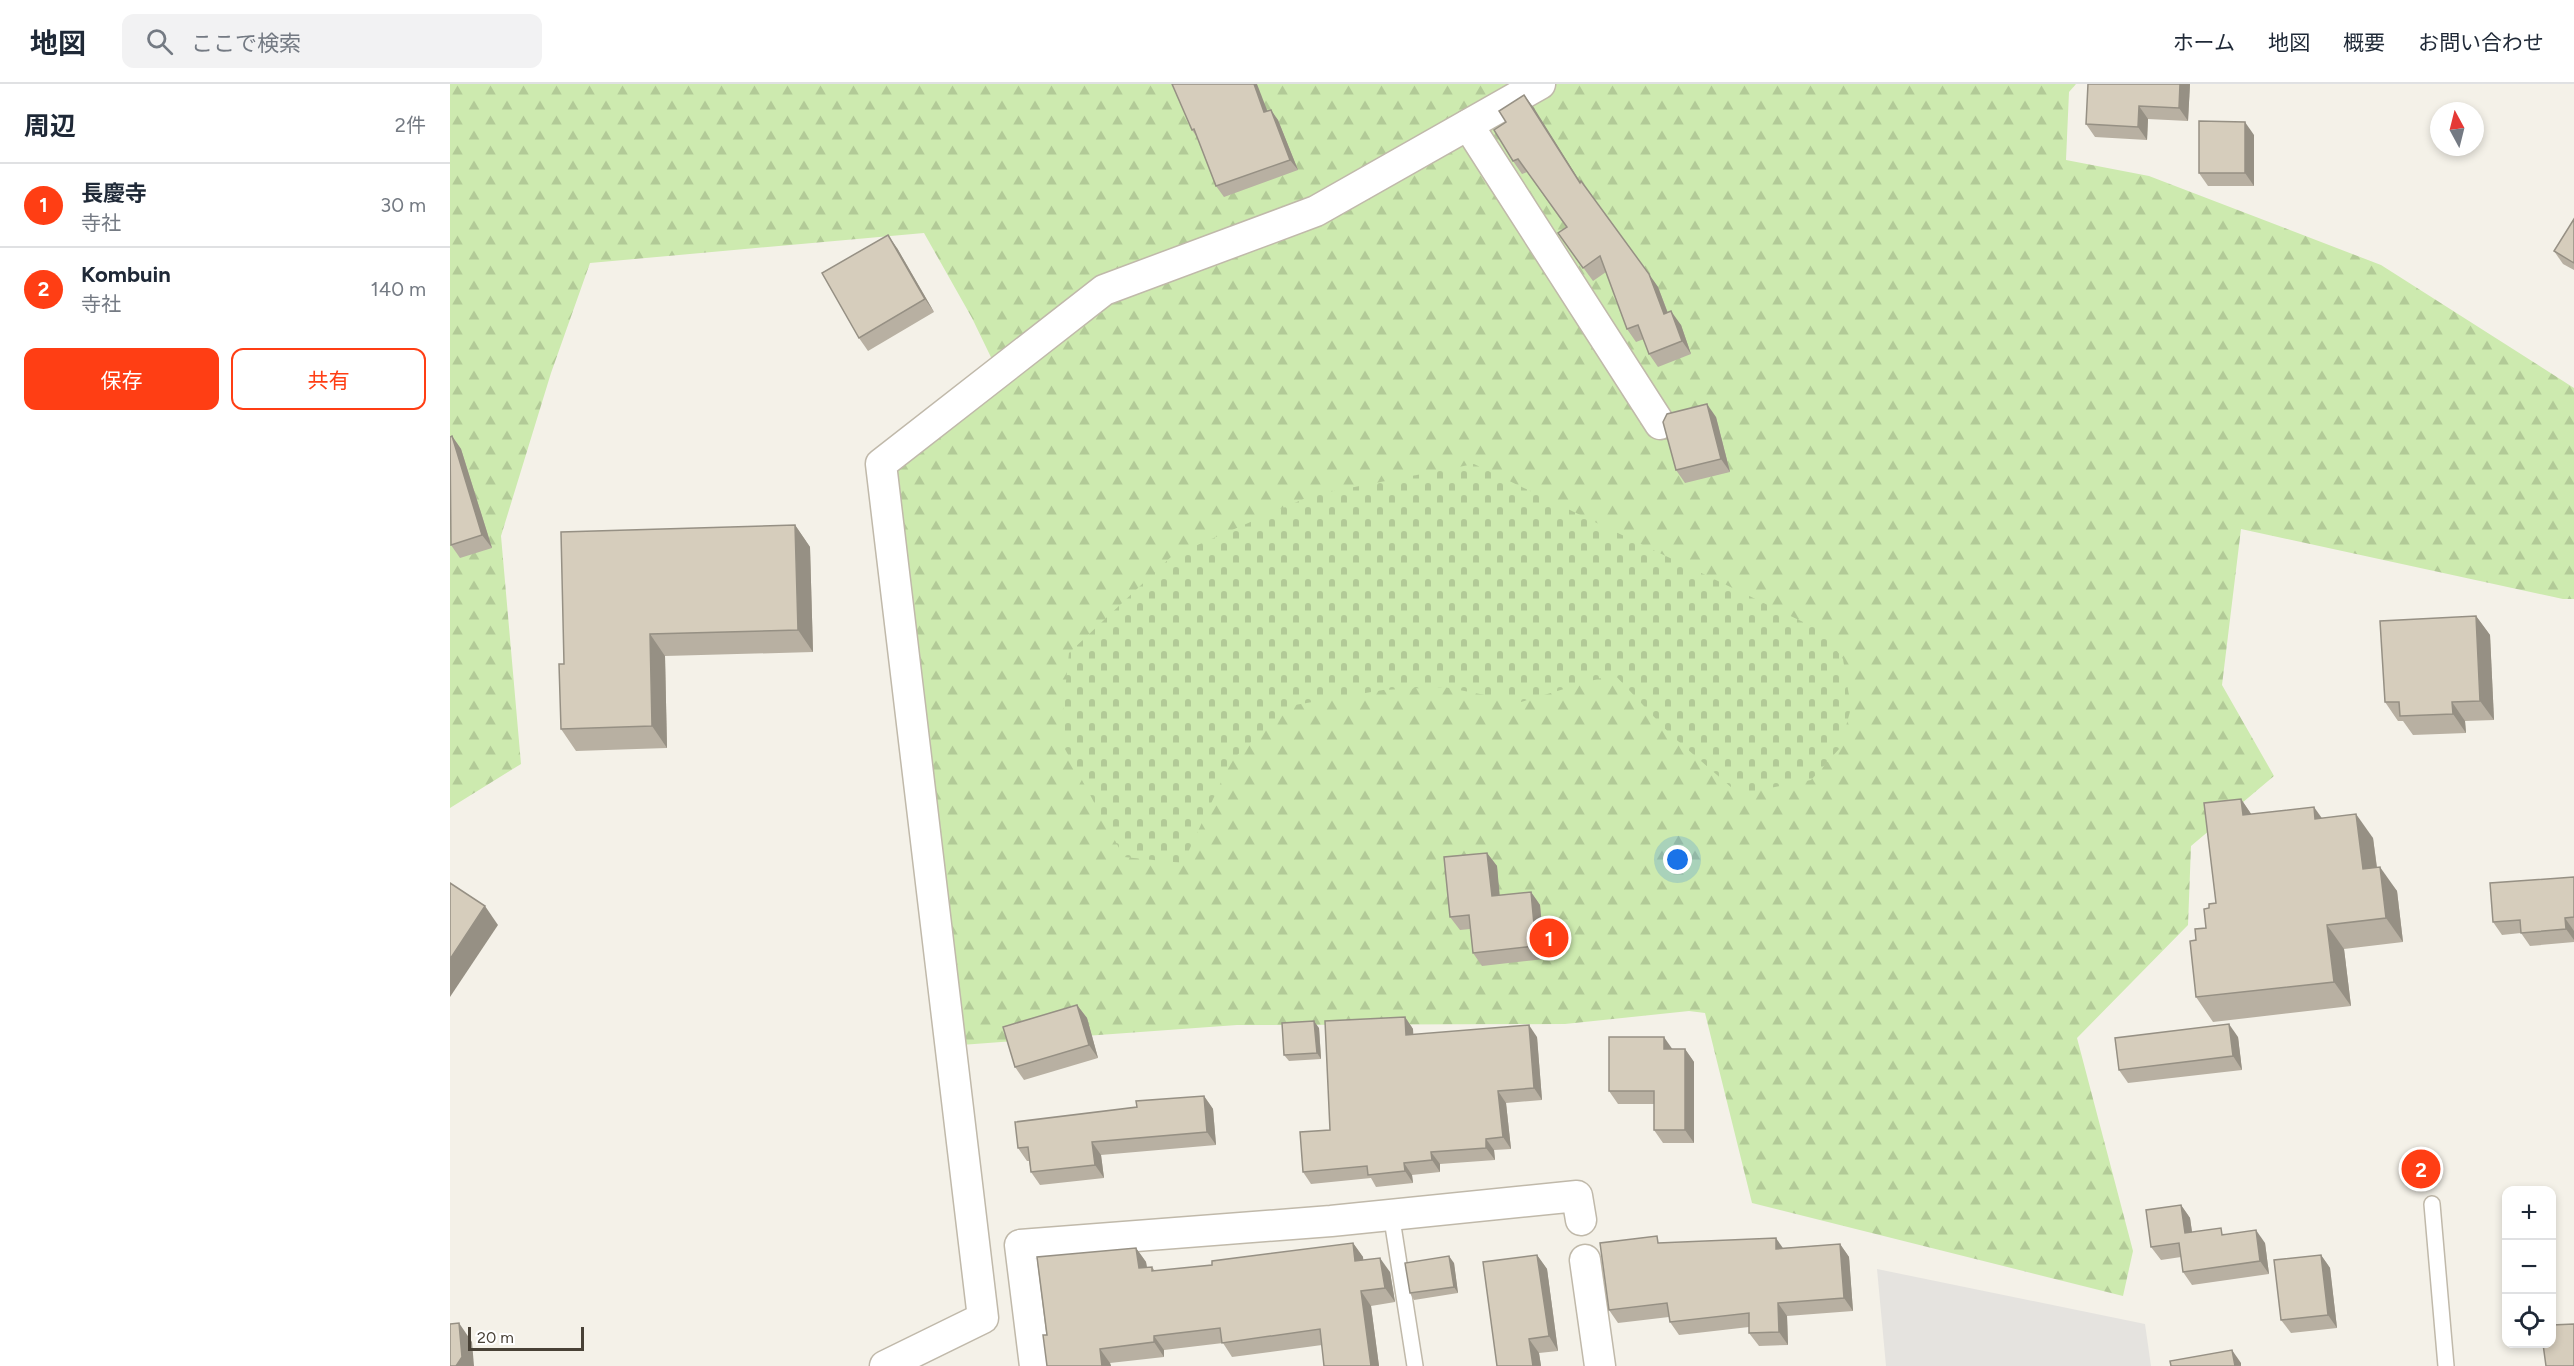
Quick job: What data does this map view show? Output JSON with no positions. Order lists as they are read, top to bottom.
{
  "scale_bar": "20 m",
  "north": "top",
  "page": {
    "header": "地図",
    "search": "ここで検索",
    "nav": [
      "ホーム",
      "地図",
      "概要",
      "お問い合わせ"
    ],
    "heading": ["周辺", "2件"],
    "list": [
      {
        "mark": "1",
        "name": "長慶寺",
        "note": "寺社",
        "value": "30 m"
      },
      {
        "mark": "2",
        "name": "Kombuin",
        "note": "寺社",
        "value": "140 m"
      }
    ],
    "buttons": ["保存", "共有"],
    "pins": ["1", "2"],
    "map_buttons": ["+", "−"],
    "scale": "20 m"
  }
}
